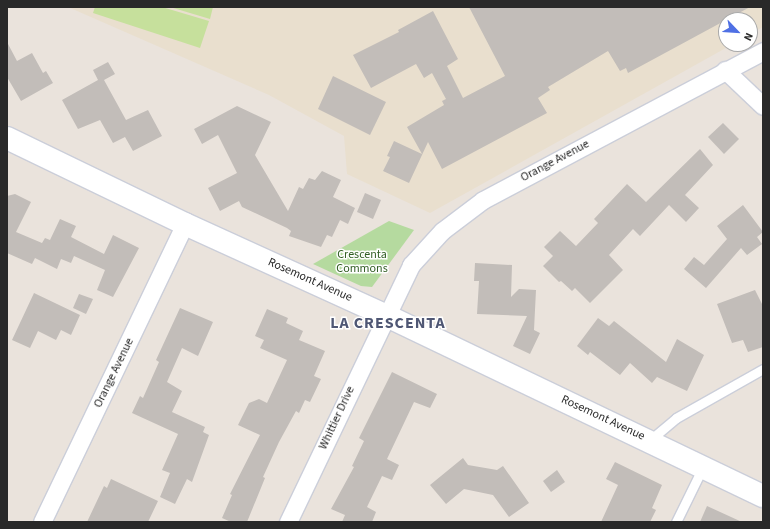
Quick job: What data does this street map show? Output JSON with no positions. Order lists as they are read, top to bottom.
{
  "streets": {
    "street": ["Orange Avenue", "Rosemont Avenue", "Whittier Drive"]
  },
  "crossings": [
    ["Orange Avenue", "Rosemont Avenue"],
    ["Orange Avenue", "Whittier Drive"],
    ["Rosemont Avenue", "Whittier Drive"]
  ],
  "districts": ["LA CRESCENTA"],
  "parks": ["Crescenta Commons"],
  "north": "bottom right"
}
